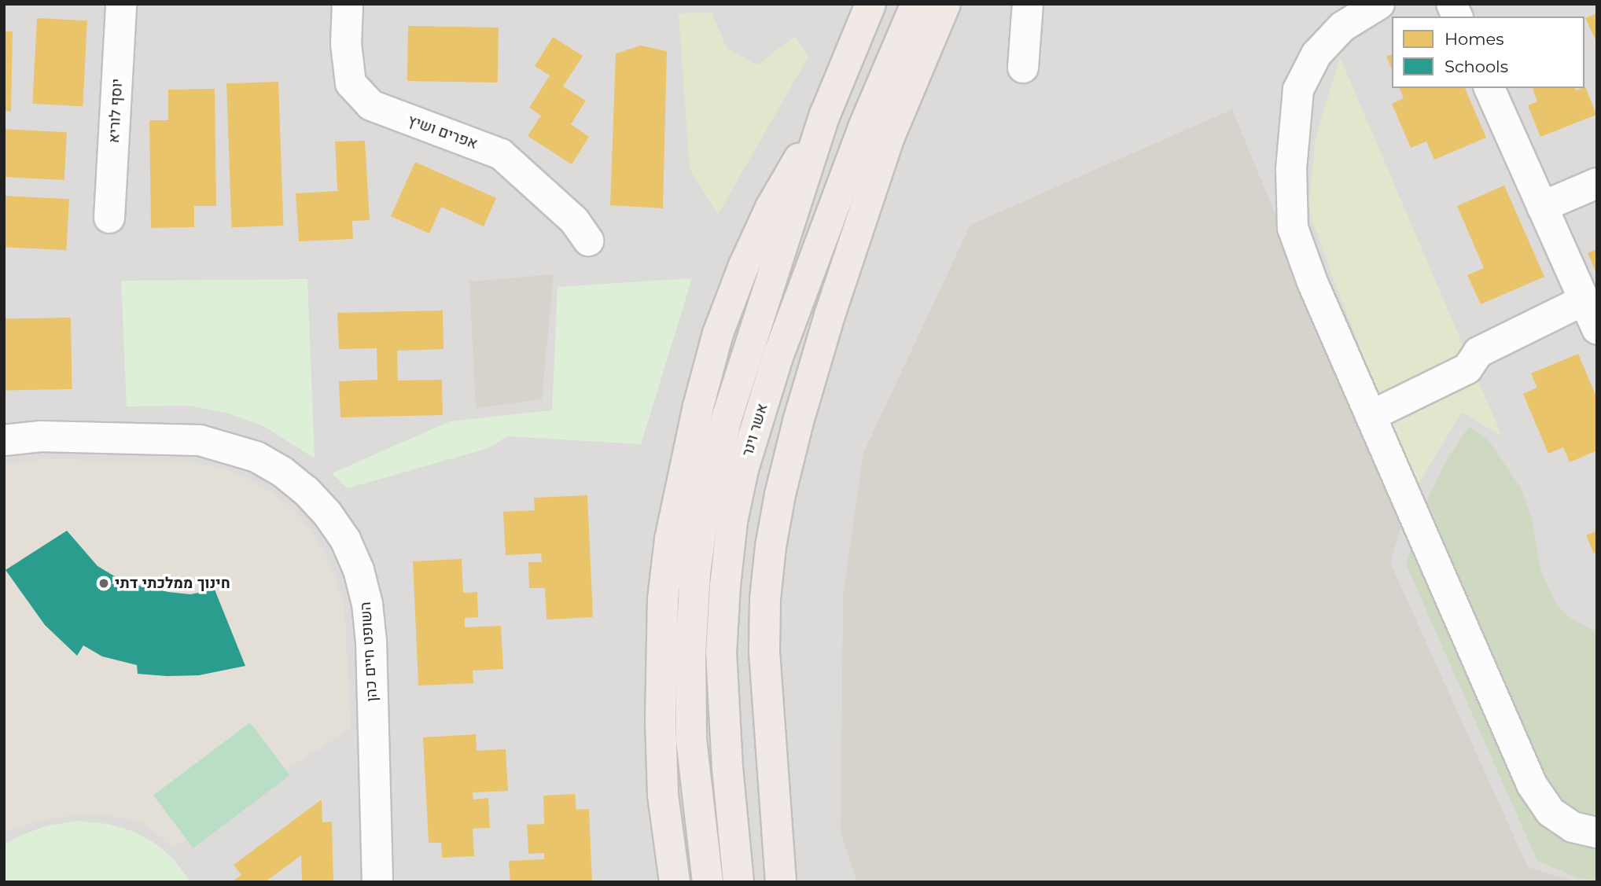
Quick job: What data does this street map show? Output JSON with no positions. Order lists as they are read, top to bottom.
{
  "streets": {
    "main road": ["אשר וינר"],
    "street": ["יוסף לוריא", "אפרים ושיץ", "השופט חיים כהן"]
  },
  "places": ["חינוך ממלכתי דתי"],
  "legend": ["Homes", "Schools"]
}
